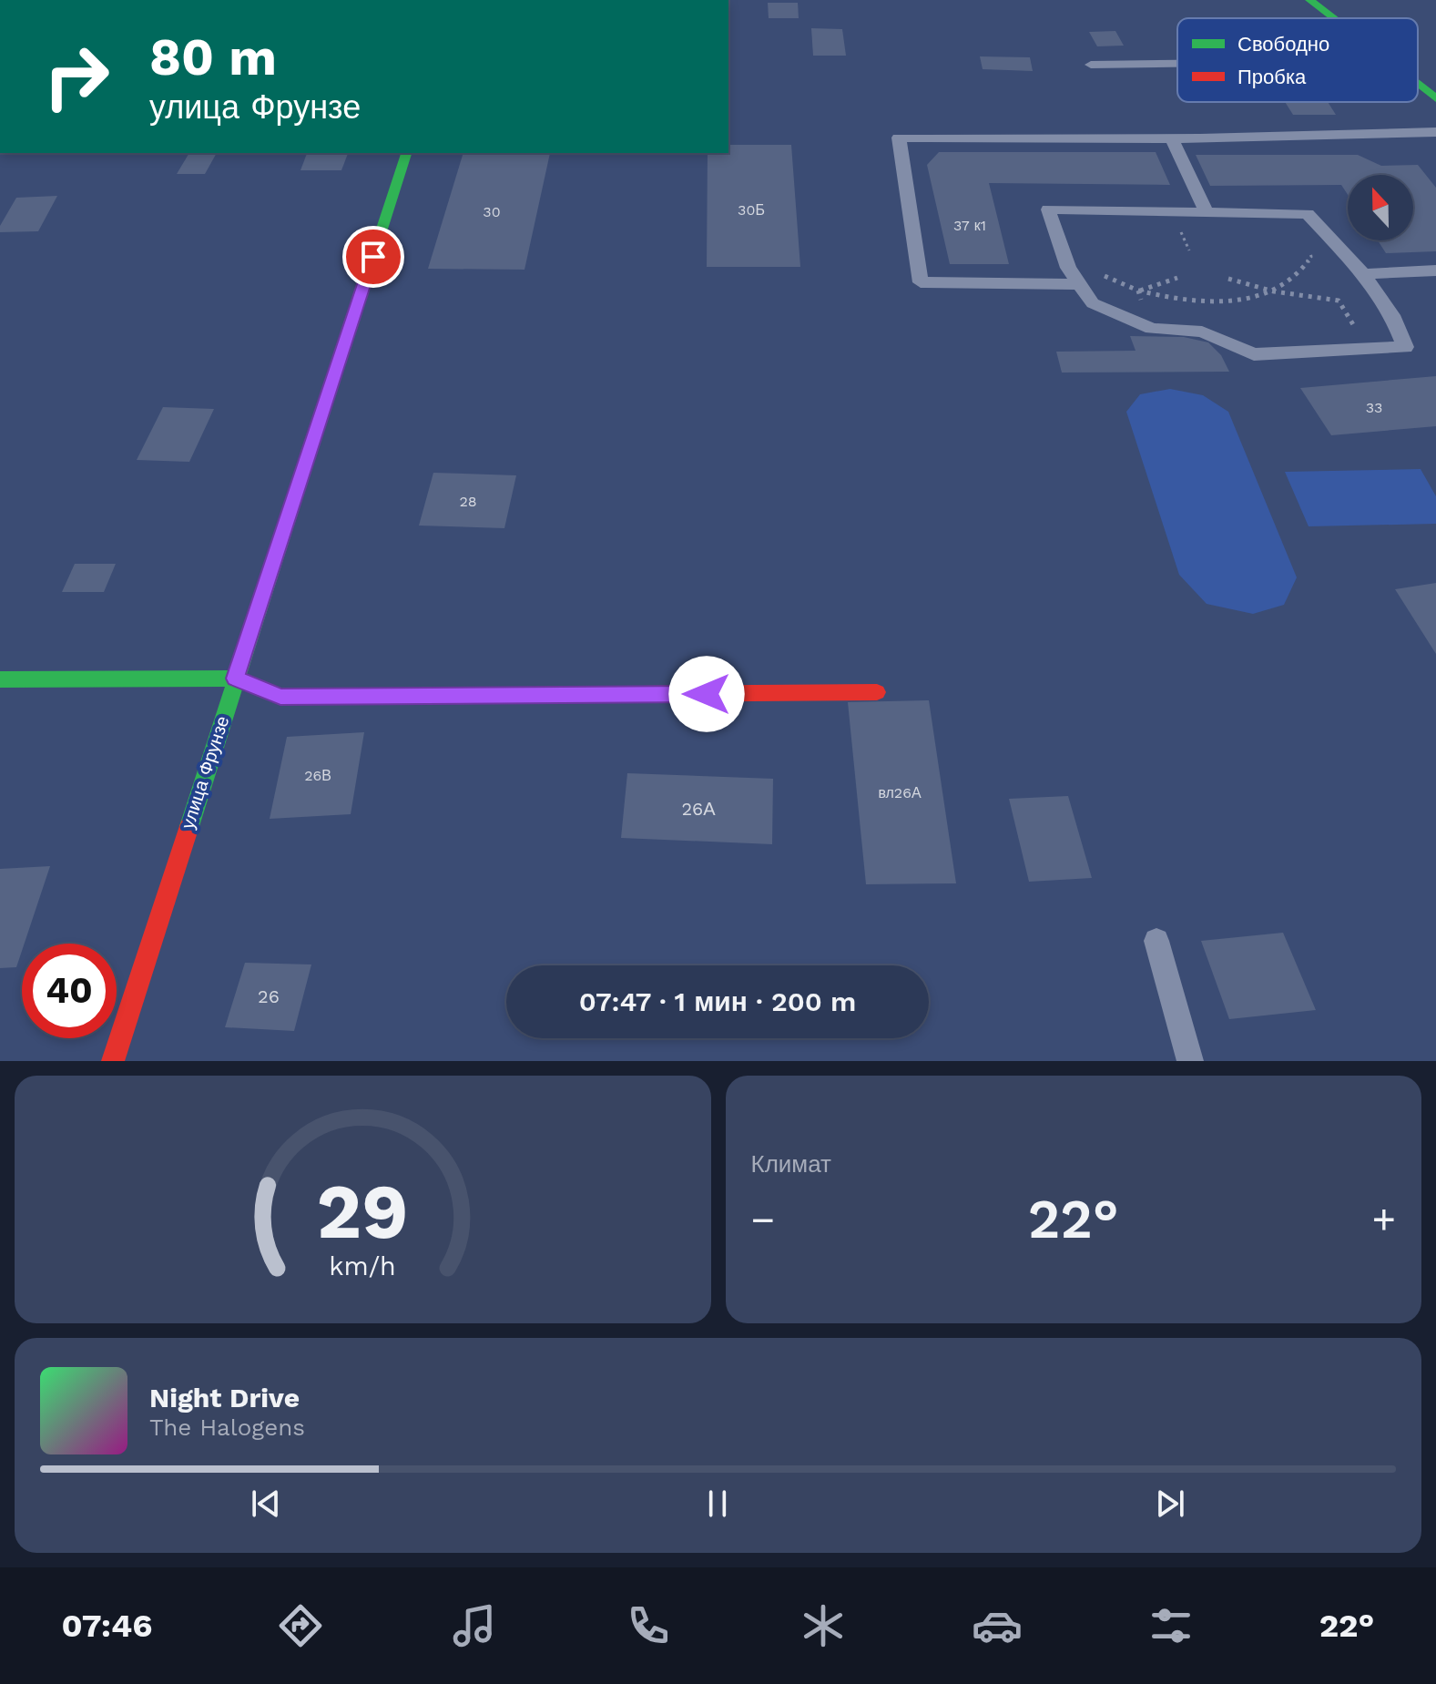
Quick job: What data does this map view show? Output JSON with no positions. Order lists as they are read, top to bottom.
{
  "streets": {
    "street": ["улица Фрунзе"]
  },
  "house_numbers": [
    "30Б",
    "30",
    "37 к1",
    "33",
    "28",
    "26В",
    "вл26А",
    "26А",
    "26"
  ],
  "legend": ["Свободно", "Пробка"],
  "north": "top",
  "page": {
    "turn": ["80 m", "улица Фрунзе"],
    "limit": "40",
    "trip": "07:47 · 1 мин · 200 m",
    "tile": "Климат",
    "heat": ["−", "22°", "+"],
    "song": ["Night Drive", "The Halogens"],
    "tabs": ["07:46", "22°"],
    "gauge": ["29", "km/h"]
  }
}
